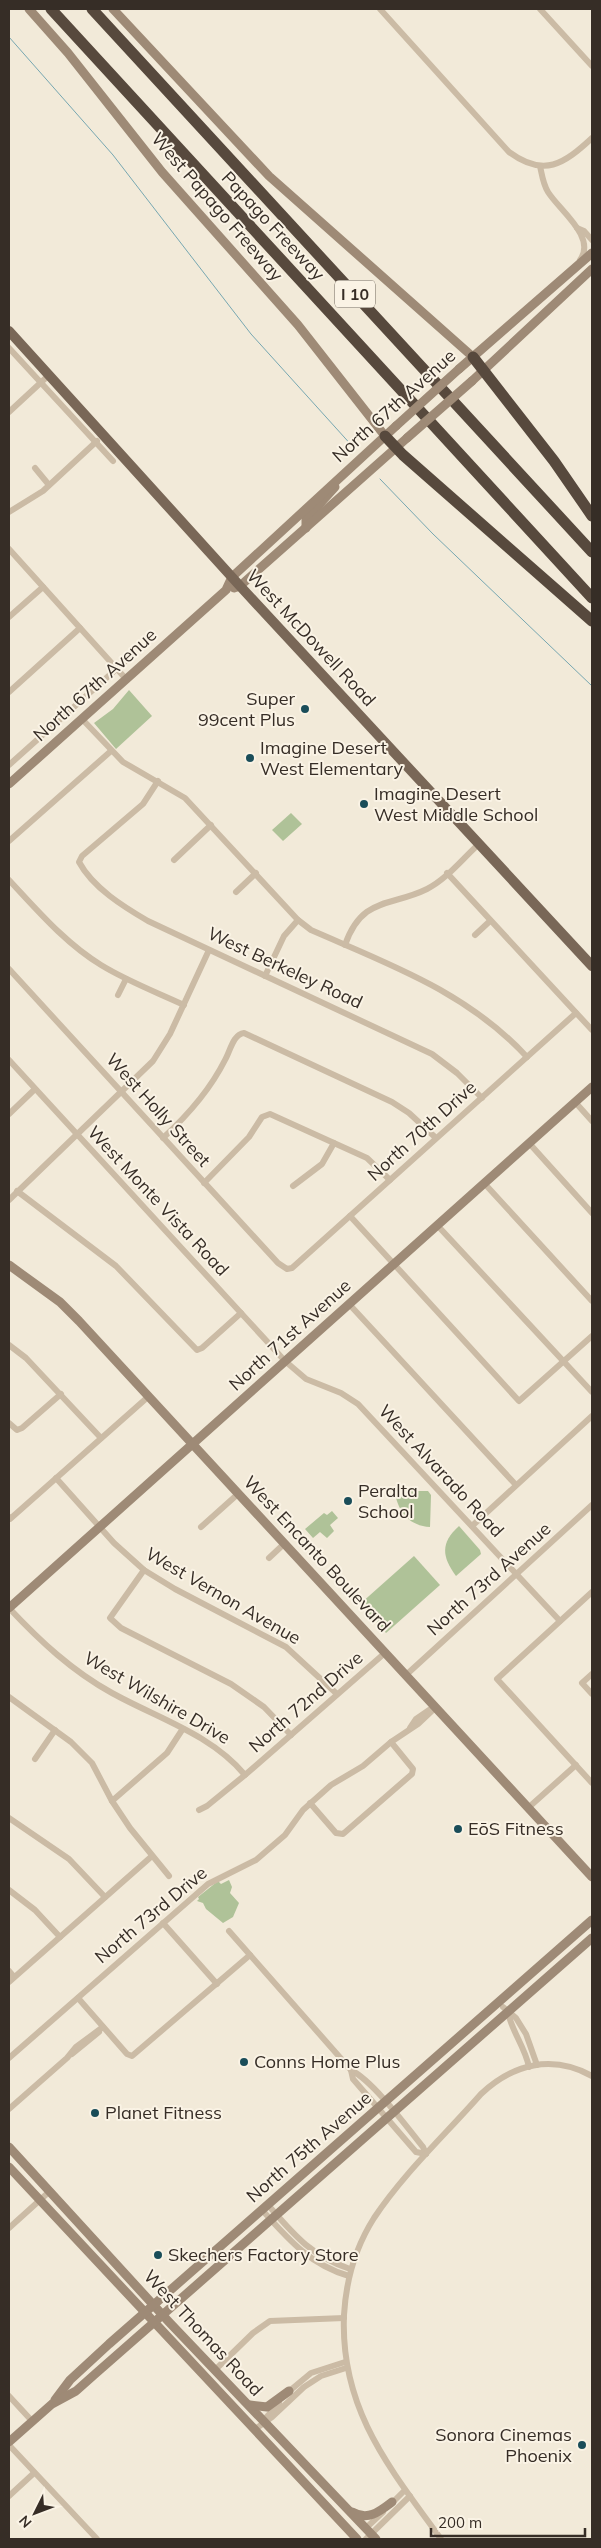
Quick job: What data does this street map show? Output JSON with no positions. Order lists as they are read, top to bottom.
{
  "streets": {
    "highway": ["Papago Freeway", "I 10"],
    "main road": [
      "West Papago Freeway",
      "North 67th Avenue",
      "West McDowell Road",
      "North 71st Avenue",
      "West Encanto Boulevard",
      "North 75th Avenue",
      "West Thomas Road"
    ],
    "street": [
      "West Berkeley Road",
      "West Holly Street",
      "North 70th Drive",
      "West Monte Vista Road",
      "West Alvarado Road",
      "North 73rd Avenue",
      "West Vernon Avenue",
      "West Wilshire Drive",
      "North 72nd Drive",
      "North 73rd Drive"
    ]
  },
  "crossings": [
    ["West Papago Freeway", "North 67th Avenue"],
    ["North 67th Avenue", "West McDowell Road"],
    ["West Berkeley Road", "North 70th Drive"],
    ["West Holly Street", "North 70th Drive"],
    ["West Monte Vista Road", "North 71st Avenue"],
    ["West Monte Vista Road", "West Alvarado Road"],
    ["North 71st Avenue", "West Alvarado Road"],
    ["North 71st Avenue", "West Encanto Boulevard"],
    ["North 71st Avenue", "West Vernon Avenue"],
    ["North 71st Avenue", "West Wilshire Drive"],
    ["West Alvarado Road", "North 73rd Avenue"],
    ["West Encanto Boulevard", "North 73rd Avenue"],
    ["West Encanto Boulevard", "North 72nd Drive"],
    ["West Encanto Boulevard", "North 73rd Drive"],
    ["West Vernon Avenue", "North 72nd Drive"],
    ["West Wilshire Drive", "North 72nd Drive"],
    ["North 75th Avenue", "West Thomas Road"]
  ],
  "places": [
    "Super 99cent Plus",
    "Imagine Desert West Elementary",
    "Imagine Desert West Middle School",
    "Peralta School",
    "EōS Fitness",
    "Conns Home Plus",
    "Planet Fitness",
    "Skechers Factory Store",
    "Sonora Cinemas Phoenix"
  ],
  "scale_bar": "200 m",
  "north": "bottom left"
}
